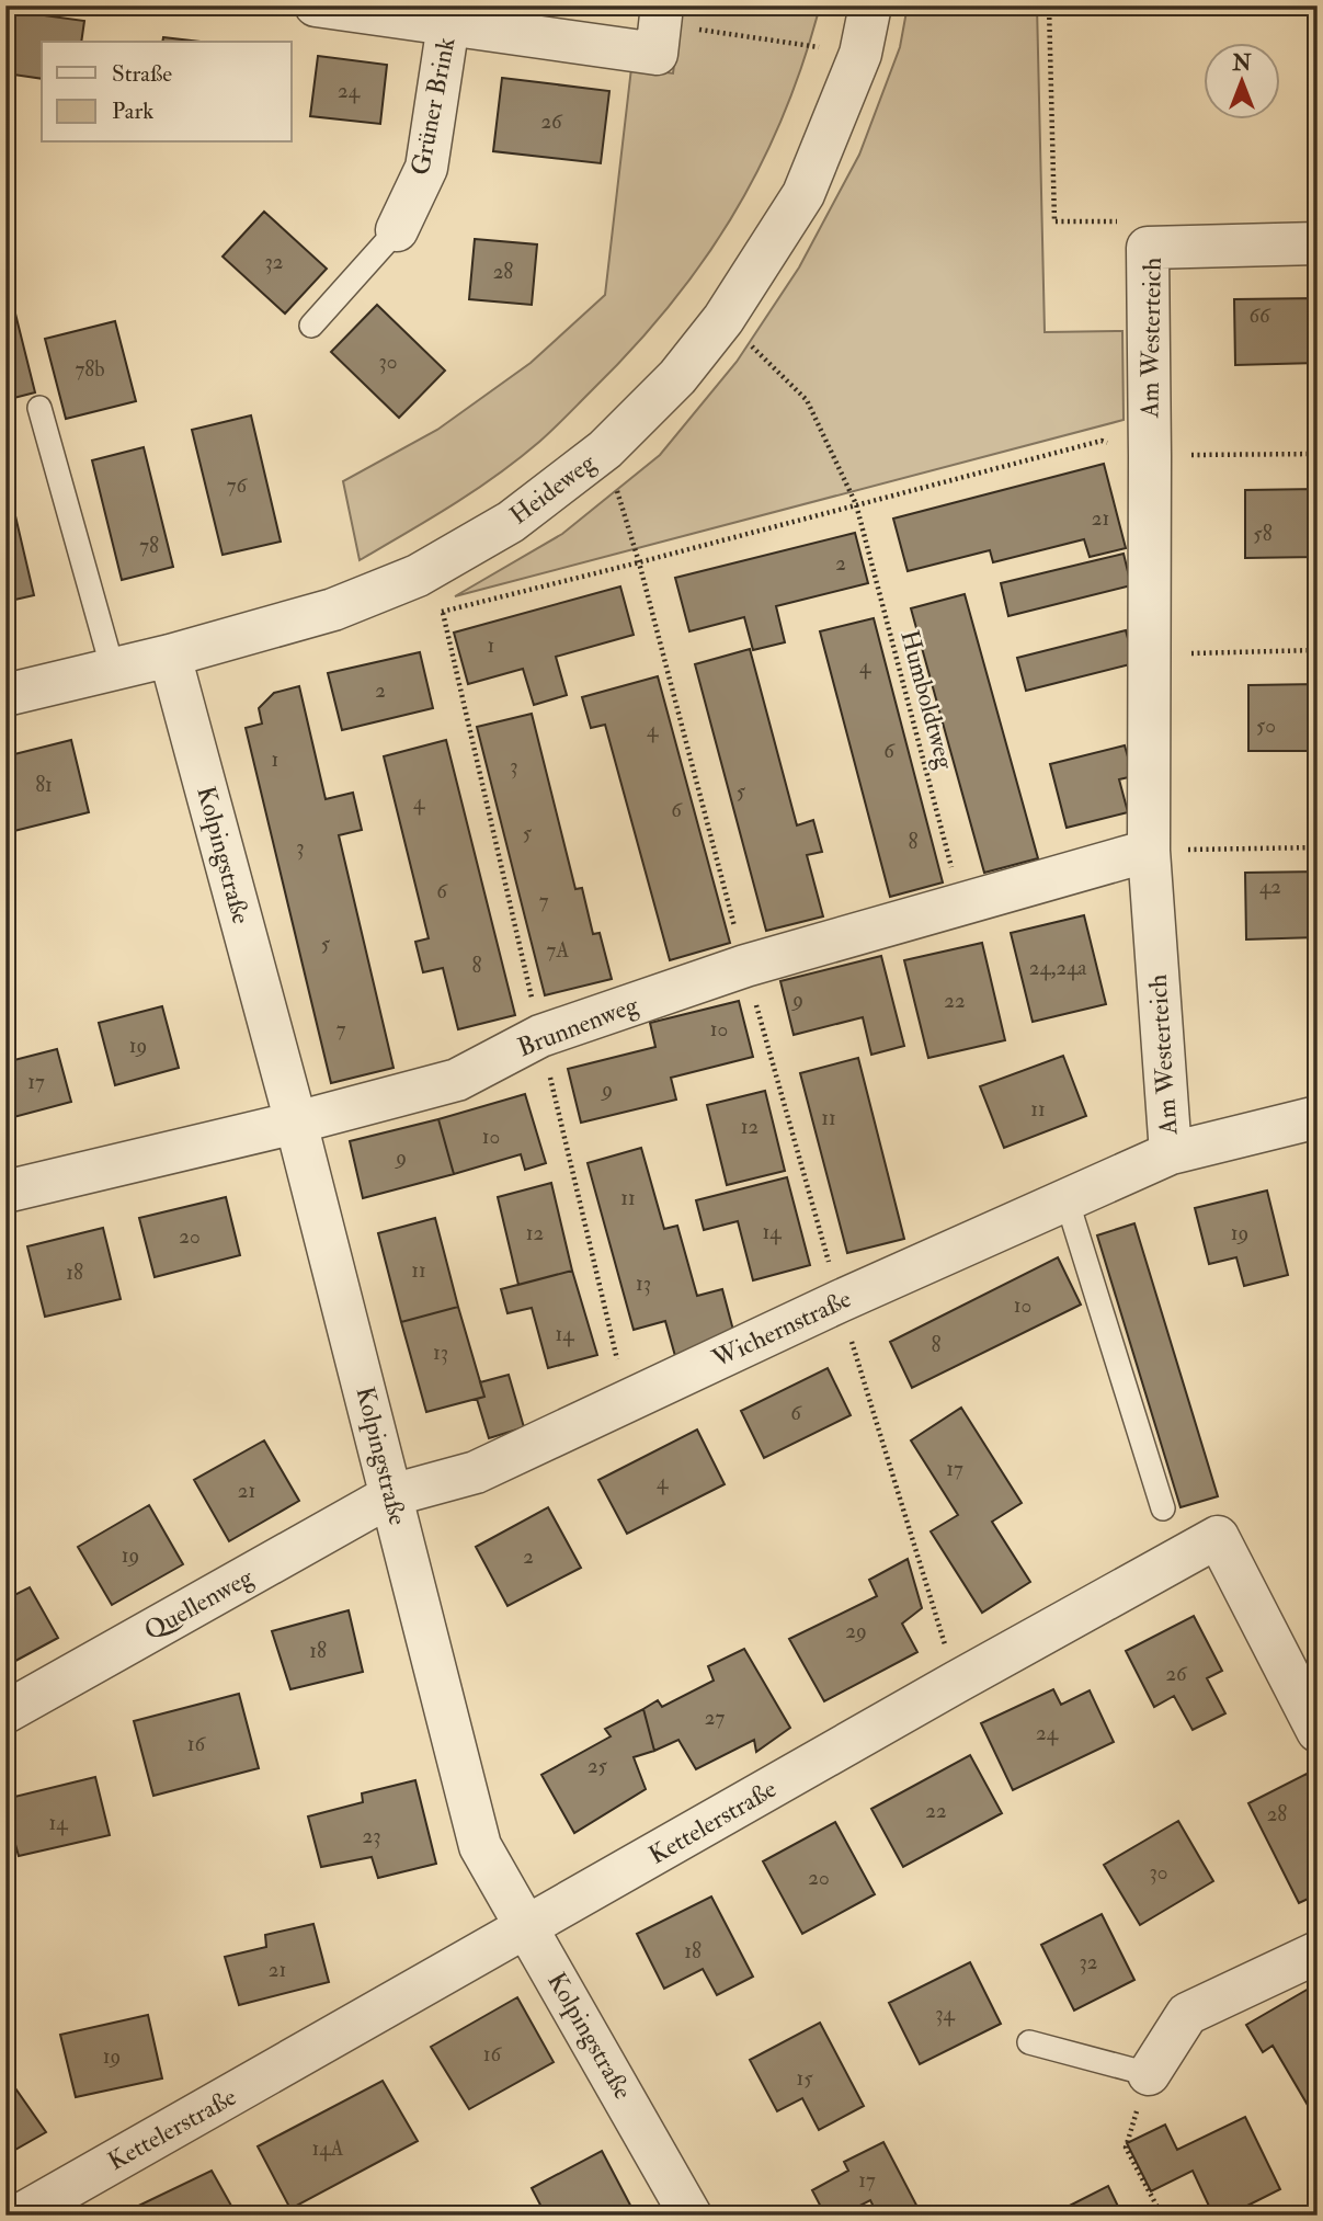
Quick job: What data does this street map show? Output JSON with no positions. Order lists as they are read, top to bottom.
{
  "streets": {
    "street": [
      "Grüner Brink",
      "Am Westerteich",
      "Heideweg",
      "Kolpingstraße",
      "Brunnenweg",
      "Wichernstraße",
      "Quellenweg",
      "Kettelerstraße"
    ],
    "path": ["Humboldtweg"]
  },
  "crossings": [
    ["Am Westerteich", "Brunnenweg"],
    ["Am Westerteich", "Wichernstraße"],
    ["Heideweg", "Humboldtweg"],
    ["Heideweg", "Kolpingstraße"],
    ["Humboldtweg", "Brunnenweg"],
    ["Kolpingstraße", "Brunnenweg"],
    ["Kolpingstraße", "Wichernstraße"],
    ["Kolpingstraße", "Quellenweg"],
    ["Kolpingstraße", "Kettelerstraße"],
    ["Wichernstraße", "Quellenweg"]
  ],
  "house_numbers": [
    "24",
    "26",
    "32",
    "28",
    "66",
    "30",
    "78b",
    "76",
    "21",
    "58",
    "78",
    "2",
    "1",
    "4",
    "2",
    "50",
    "4",
    "6",
    "1",
    "3",
    "81",
    "5",
    "4",
    "6",
    "5",
    "8",
    "3",
    "42",
    "6",
    "7",
    "5",
    "7A",
    "8",
    "24,24a",
    "9",
    "22",
    "7",
    "10",
    "19",
    "17",
    "9",
    "11",
    "11",
    "12",
    "10",
    "9",
    "11",
    "14",
    "12",
    "19",
    "20",
    "11",
    "18",
    "13",
    "10",
    "14",
    "8",
    "13",
    "6",
    "17",
    "4",
    "21",
    "19",
    "2",
    "29",
    "18",
    "26",
    "27",
    "24",
    "16",
    "25",
    "22",
    "28",
    "14",
    "23",
    "30",
    "20",
    "18",
    "32",
    "21",
    "34",
    "16",
    "19",
    "15",
    "14A",
    "17"
  ],
  "legend": ["Straße", "Park"],
  "north": "top"
}
